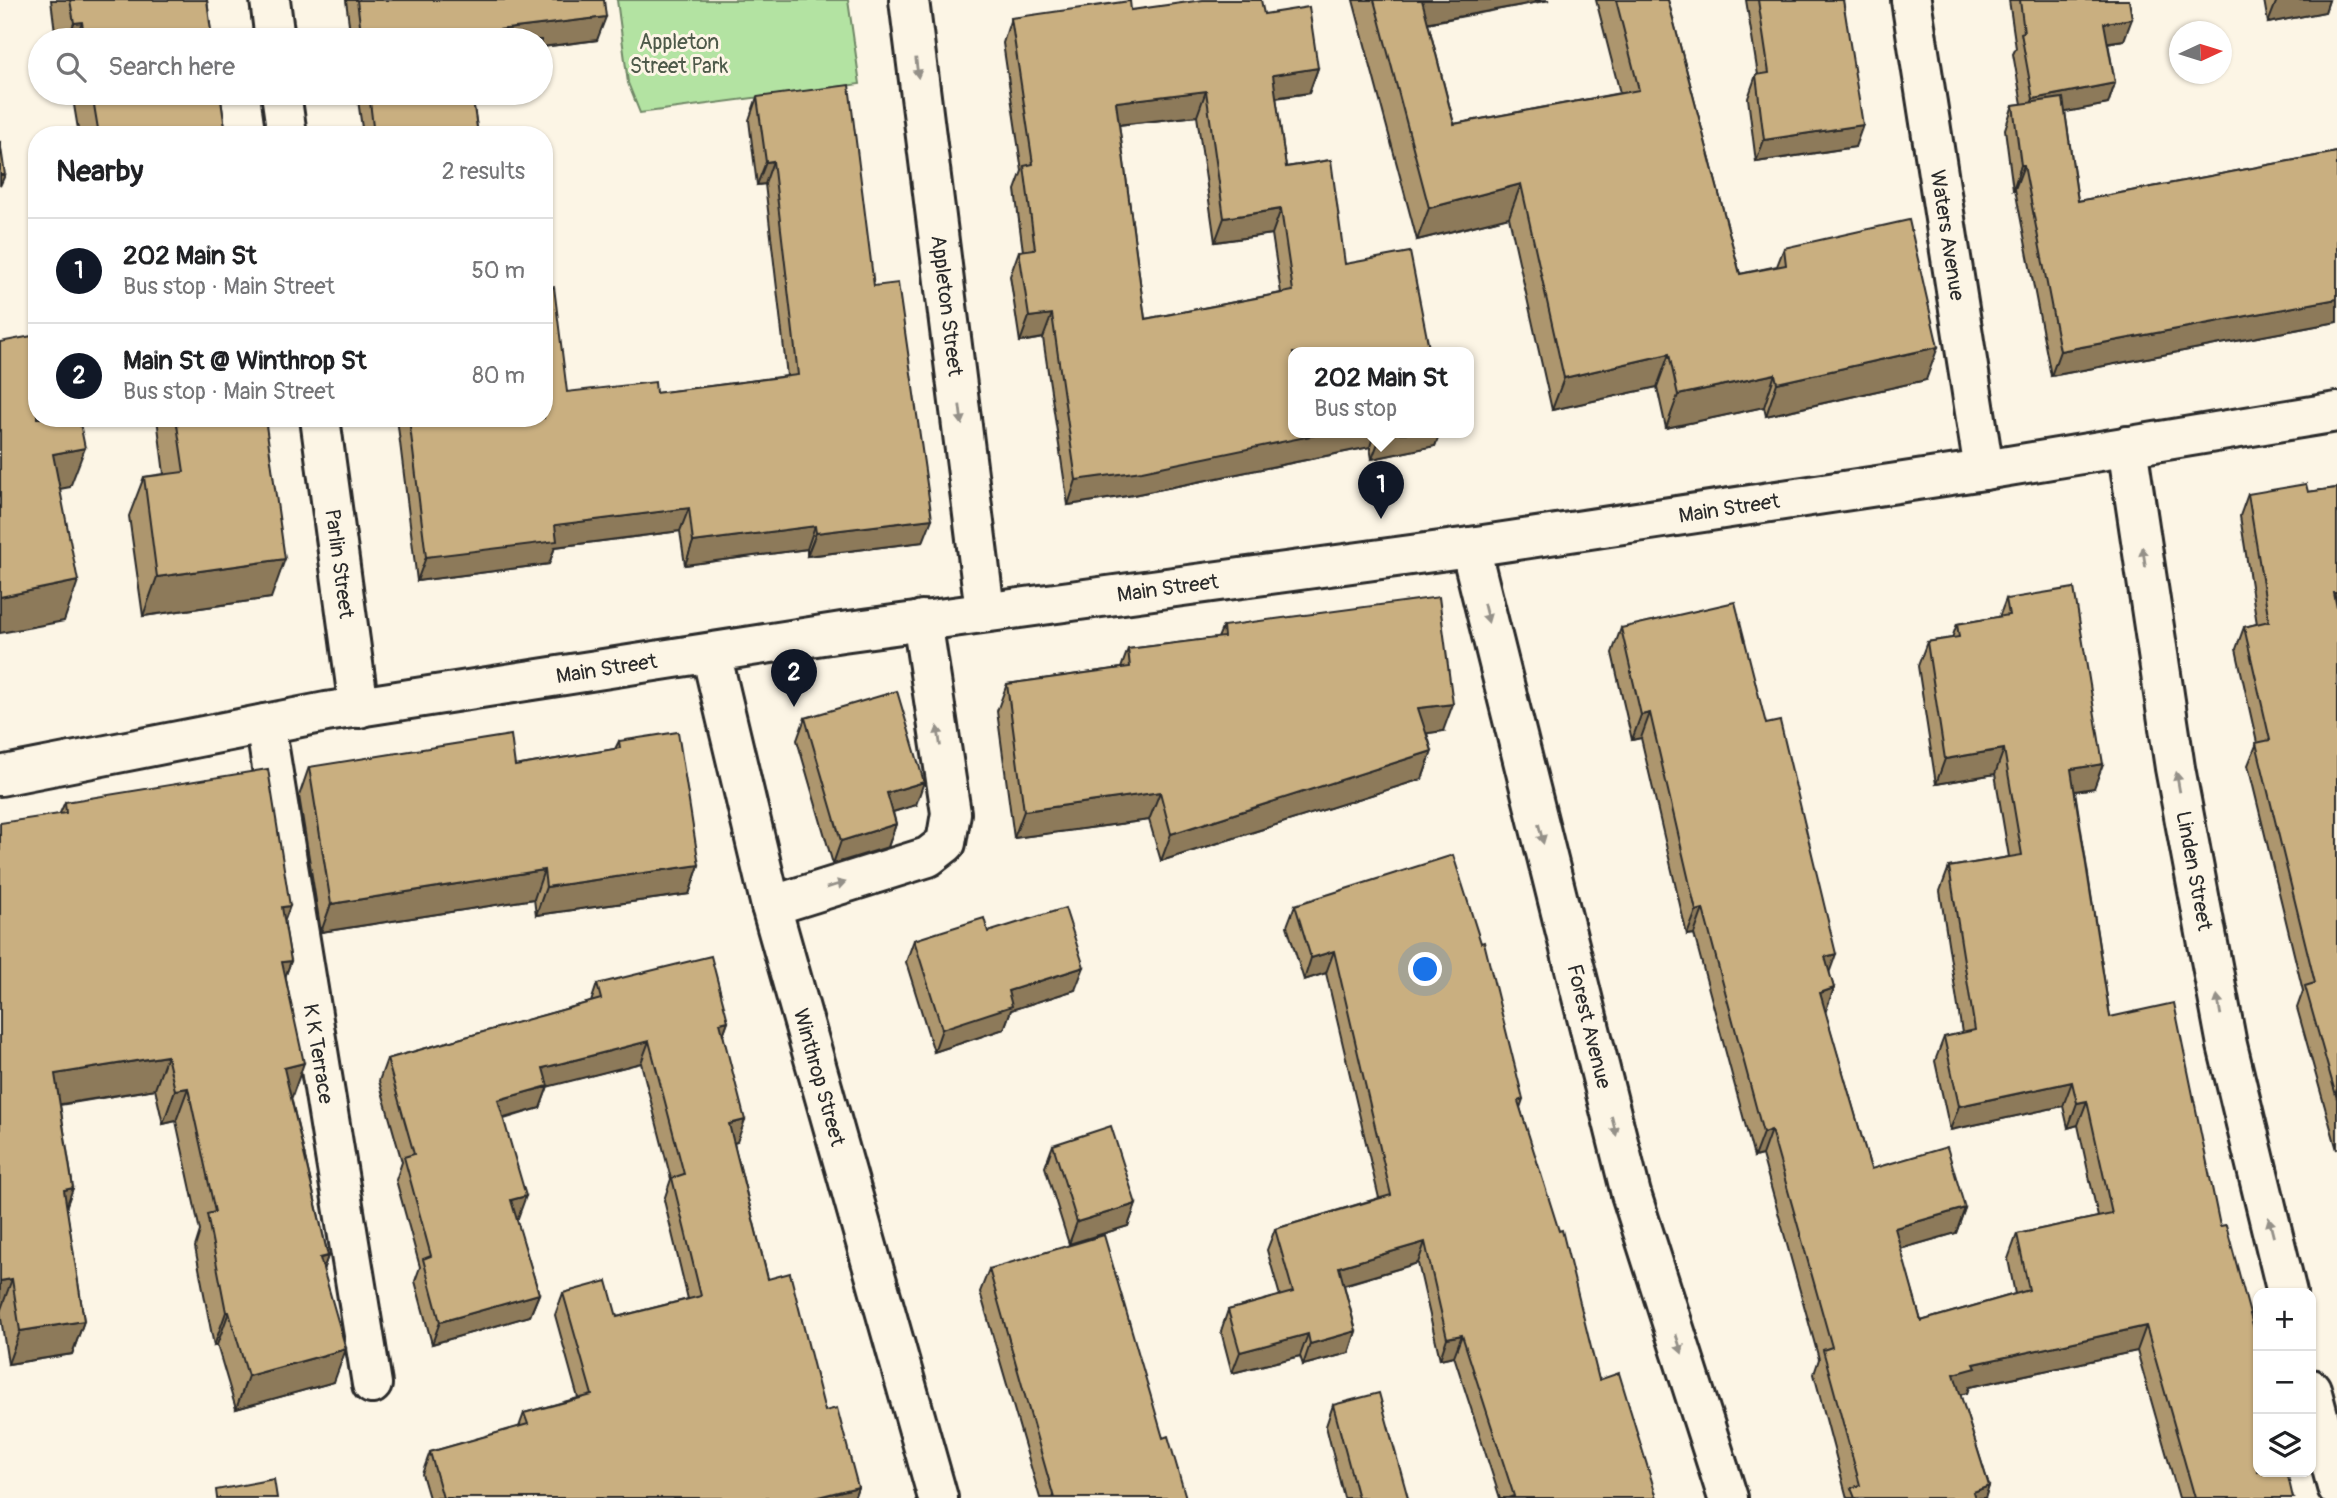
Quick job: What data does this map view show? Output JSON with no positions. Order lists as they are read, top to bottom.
{
  "streets": {
    "street": [
      "Waters Avenue",
      "Appleton Street",
      "Main Street",
      "Parlin Street",
      "Linden Street",
      "Forest Avenue",
      "K K Terrace",
      "Winthrop Street"
    ]
  },
  "crossings": [
    ["Waters Avenue", "Main Street"],
    ["Appleton Street", "Main Street"],
    ["Main Street", "Parlin Street"],
    ["Main Street", "Linden Street"],
    ["Main Street", "Forest Avenue"],
    ["Main Street", "K K Terrace"],
    ["Main Street", "Winthrop Street"]
  ],
  "one_way": ["Appleton Street", "Linden Street", "Forest Avenue"],
  "parks": ["Appleton Street Park"],
  "north": "right",
  "page": {
    "search": "Search here",
    "heading": ["Nearby", "2 results"],
    "list": [
      {
        "mark": "1",
        "name": "202 Main St",
        "note": "Bus stop · Main Street",
        "value": "50 m"
      },
      {
        "mark": "2",
        "name": "Main St @ Winthrop St",
        "note": "Bus stop · Main Street",
        "value": "80 m"
      }
    ],
    "popup": ["202 Main St", "Bus stop"],
    "pins": ["1", "2"],
    "map_buttons": ["+", "−"]
  }
}
